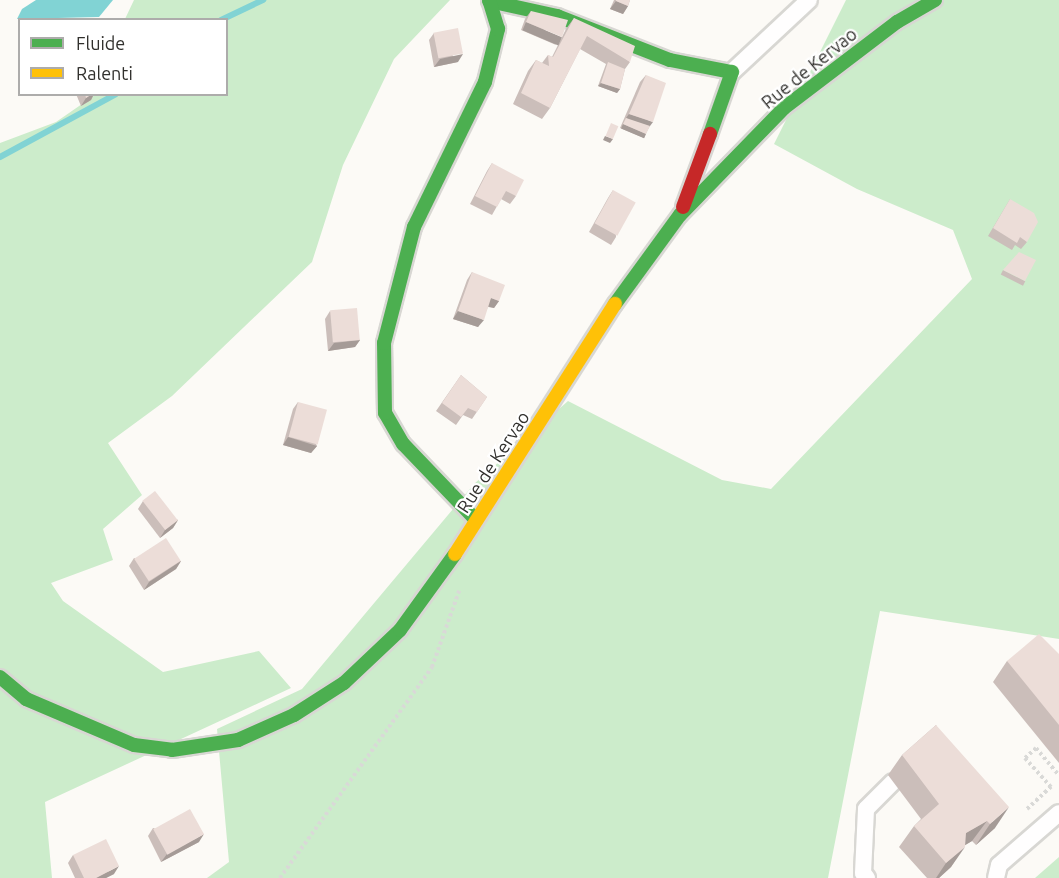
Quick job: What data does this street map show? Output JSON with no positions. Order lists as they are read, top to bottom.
{
  "streets": {
    "main road": ["Rue de Kervao"]
  },
  "legend": ["Fluide", "Ralenti"]
}
